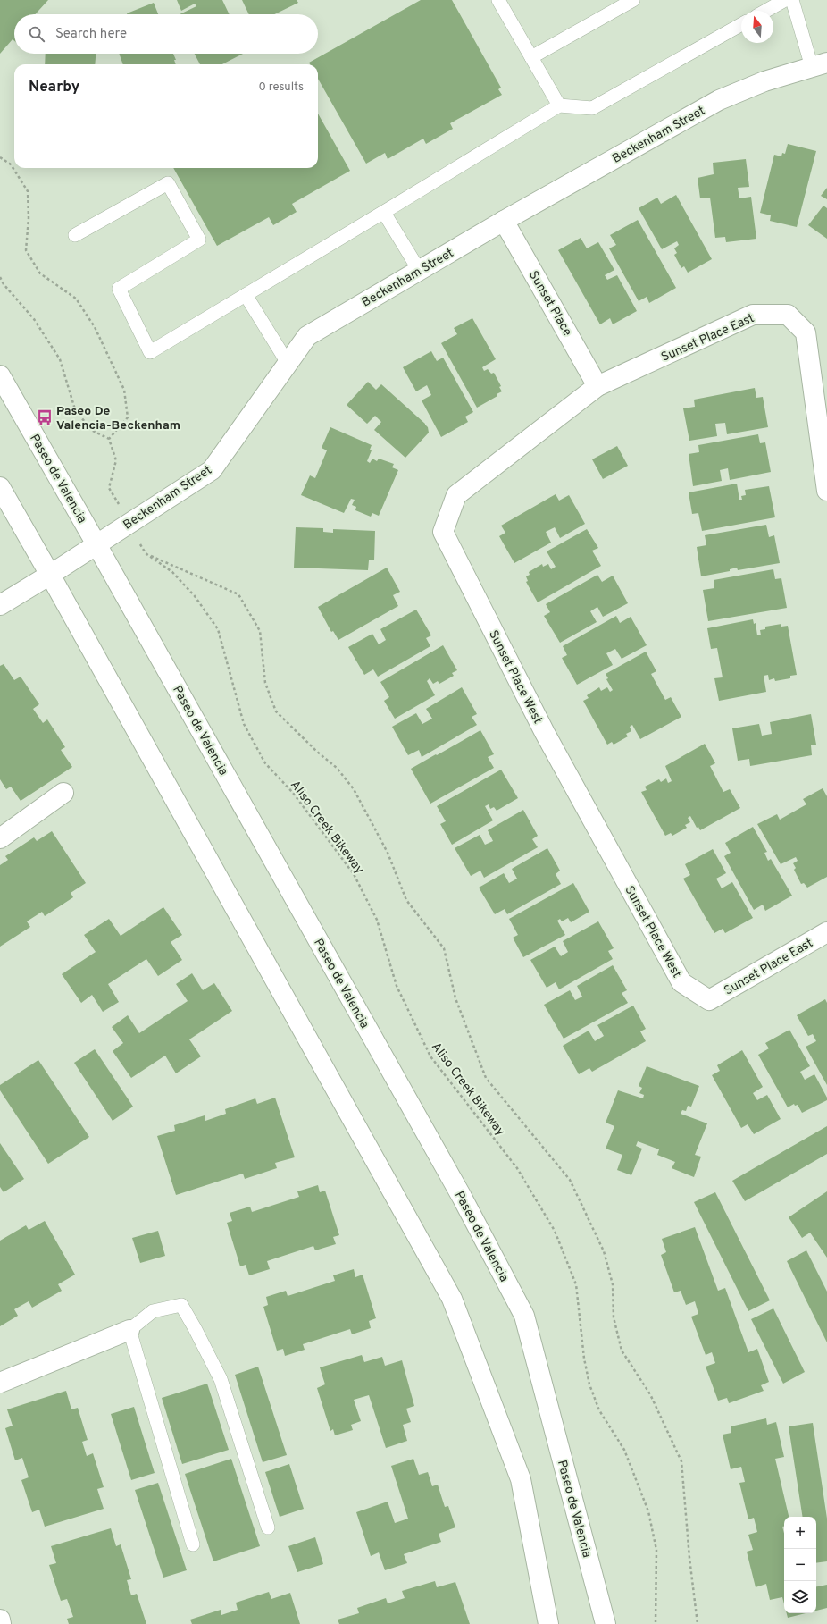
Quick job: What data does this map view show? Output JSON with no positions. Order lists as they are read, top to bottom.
{
  "streets": {
    "street": [
      "Beckenham Street",
      "Sunset Place",
      "Sunset Place East",
      "Paseo de Valencia",
      "Sunset Place West"
    ],
    "path": ["Aliso Creek Bikeway"]
  },
  "crossings": [
    ["Beckenham Street", "Sunset Place"],
    ["Beckenham Street", "Paseo de Valencia"],
    ["Beckenham Street", "Aliso Creek Bikeway"],
    ["Sunset Place", "Sunset Place East"],
    ["Sunset Place", "Sunset Place West"],
    ["Sunset Place East", "Sunset Place West"]
  ],
  "places": {
    "bus stop": ["Paseo De Valencia-Beckenham"]
  },
  "north": "top",
  "page": {
    "search": "Search here",
    "heading": ["Nearby", "0 results"],
    "map_buttons": ["+", "−"]
  }
}
